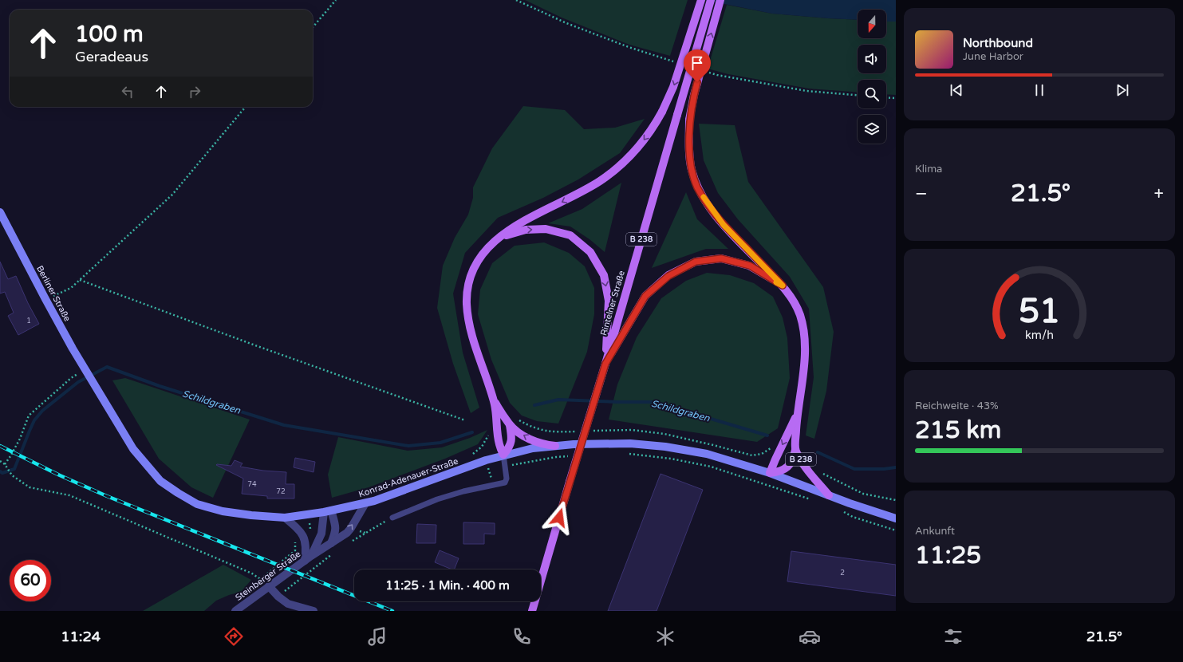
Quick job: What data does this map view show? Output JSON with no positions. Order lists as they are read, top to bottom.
{
  "streets": {
    "main road": [
      "B 238",
      "Berliner Straße",
      "Rintelner Straße",
      "Konrad-Adenauer-Straße"
    ],
    "street": ["Steinberger Straße"]
  },
  "crossings": [
    ["B 238", "Rintelner Straße"],
    ["B 238", "Konrad-Adenauer-Straße"],
    ["Berliner Straße", "Konrad-Adenauer-Straße"],
    ["Konrad-Adenauer-Straße", "Steinberger Straße"]
  ],
  "water": ["Schildgraben"],
  "house_numbers": [
    "1",
    "74",
    "72",
    "2"
  ],
  "north": "bottom",
  "page": {
    "turn": ["100 m", "Geradeaus"],
    "song": ["Northbound", "June Harbor"],
    "tile": [
      "Klima",
      ["Reichweite · 43%", "215 km"],
      ["Ankunft", "11:25"]
    ],
    "heat": ["−", "21.5°", "+"],
    "limit": "60",
    "trip": "11:25 · 1 Min. · 400 m",
    "tabs": ["11:24", "21.5°"],
    "gauge": ["51", "km/h"]
  }
}
